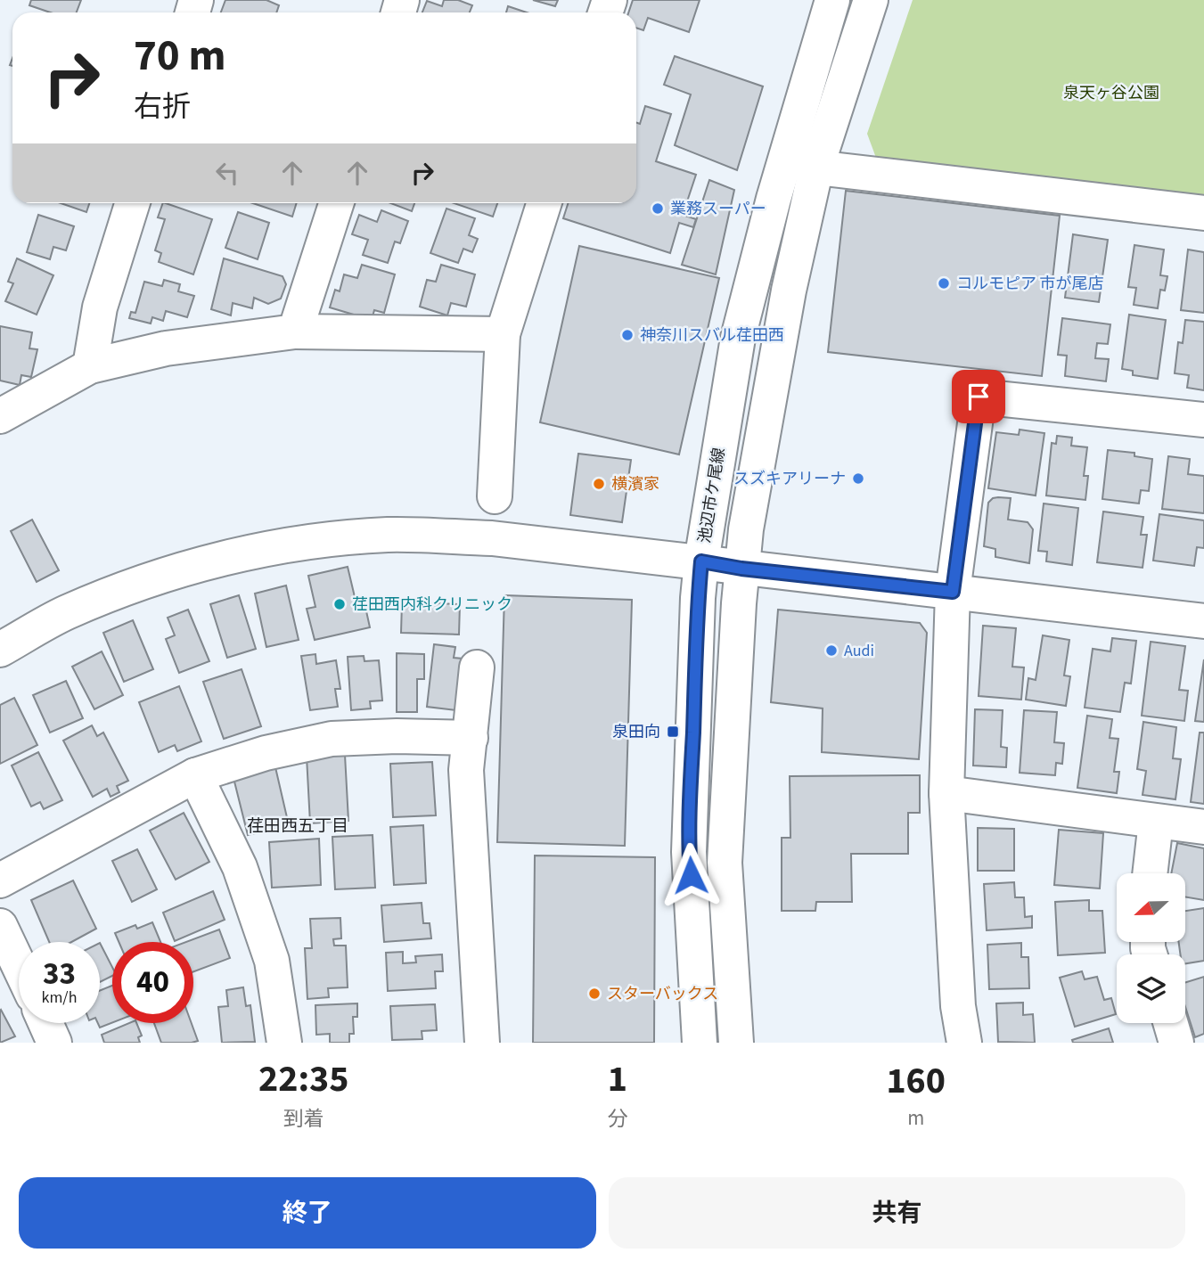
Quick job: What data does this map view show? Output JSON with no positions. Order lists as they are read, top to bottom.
{
  "streets": {
    "street": ["池辺市ケ尾線"]
  },
  "districts": ["荏田西五丁目"],
  "parks": ["泉天ヶ谷公園"],
  "places": {
    "other": [
      "業務スーパー",
      "コルモピア 市が尾店",
      "神奈川スバル荏田西",
      "スズキアリーナ",
      "横濱家",
      "荏田西内科クリニック",
      "Audi",
      "スターバックス"
    ],
    "transit": ["泉田向"]
  },
  "north": "left",
  "page": {
    "turn": ["70 m", "右折"],
    "speed": "33 km/h",
    "limit": "40",
    "eta": [
      "22:35",
      "到着",
      "1",
      "分",
      "160",
      "m"
    ],
    "buttons": ["終了", "共有"]
  }
}
